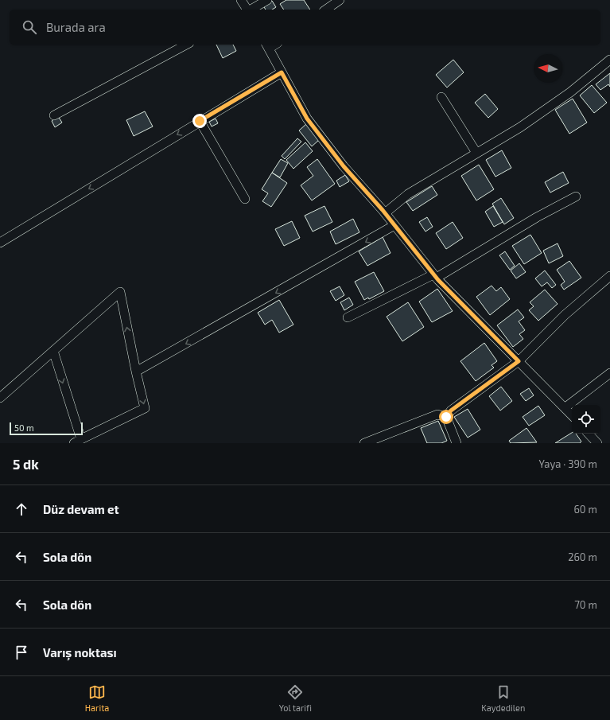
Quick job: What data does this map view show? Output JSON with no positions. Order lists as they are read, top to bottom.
{
  "scale_bar": "50 m",
  "north": "left",
  "page": {
    "search": "Burada ara",
    "scale": "50 m",
    "heading": ["5 dk", "Yaya · 390 m"],
    "list": [
      ["Düz devam et", "60 m"],
      ["Sola dön", "260 m"],
      ["Sola dön", "70 m"],
      "Varış noktası"
    ],
    "nav": ["Harita", "Yol tarifi", "Kaydedilen"]
  }
}
